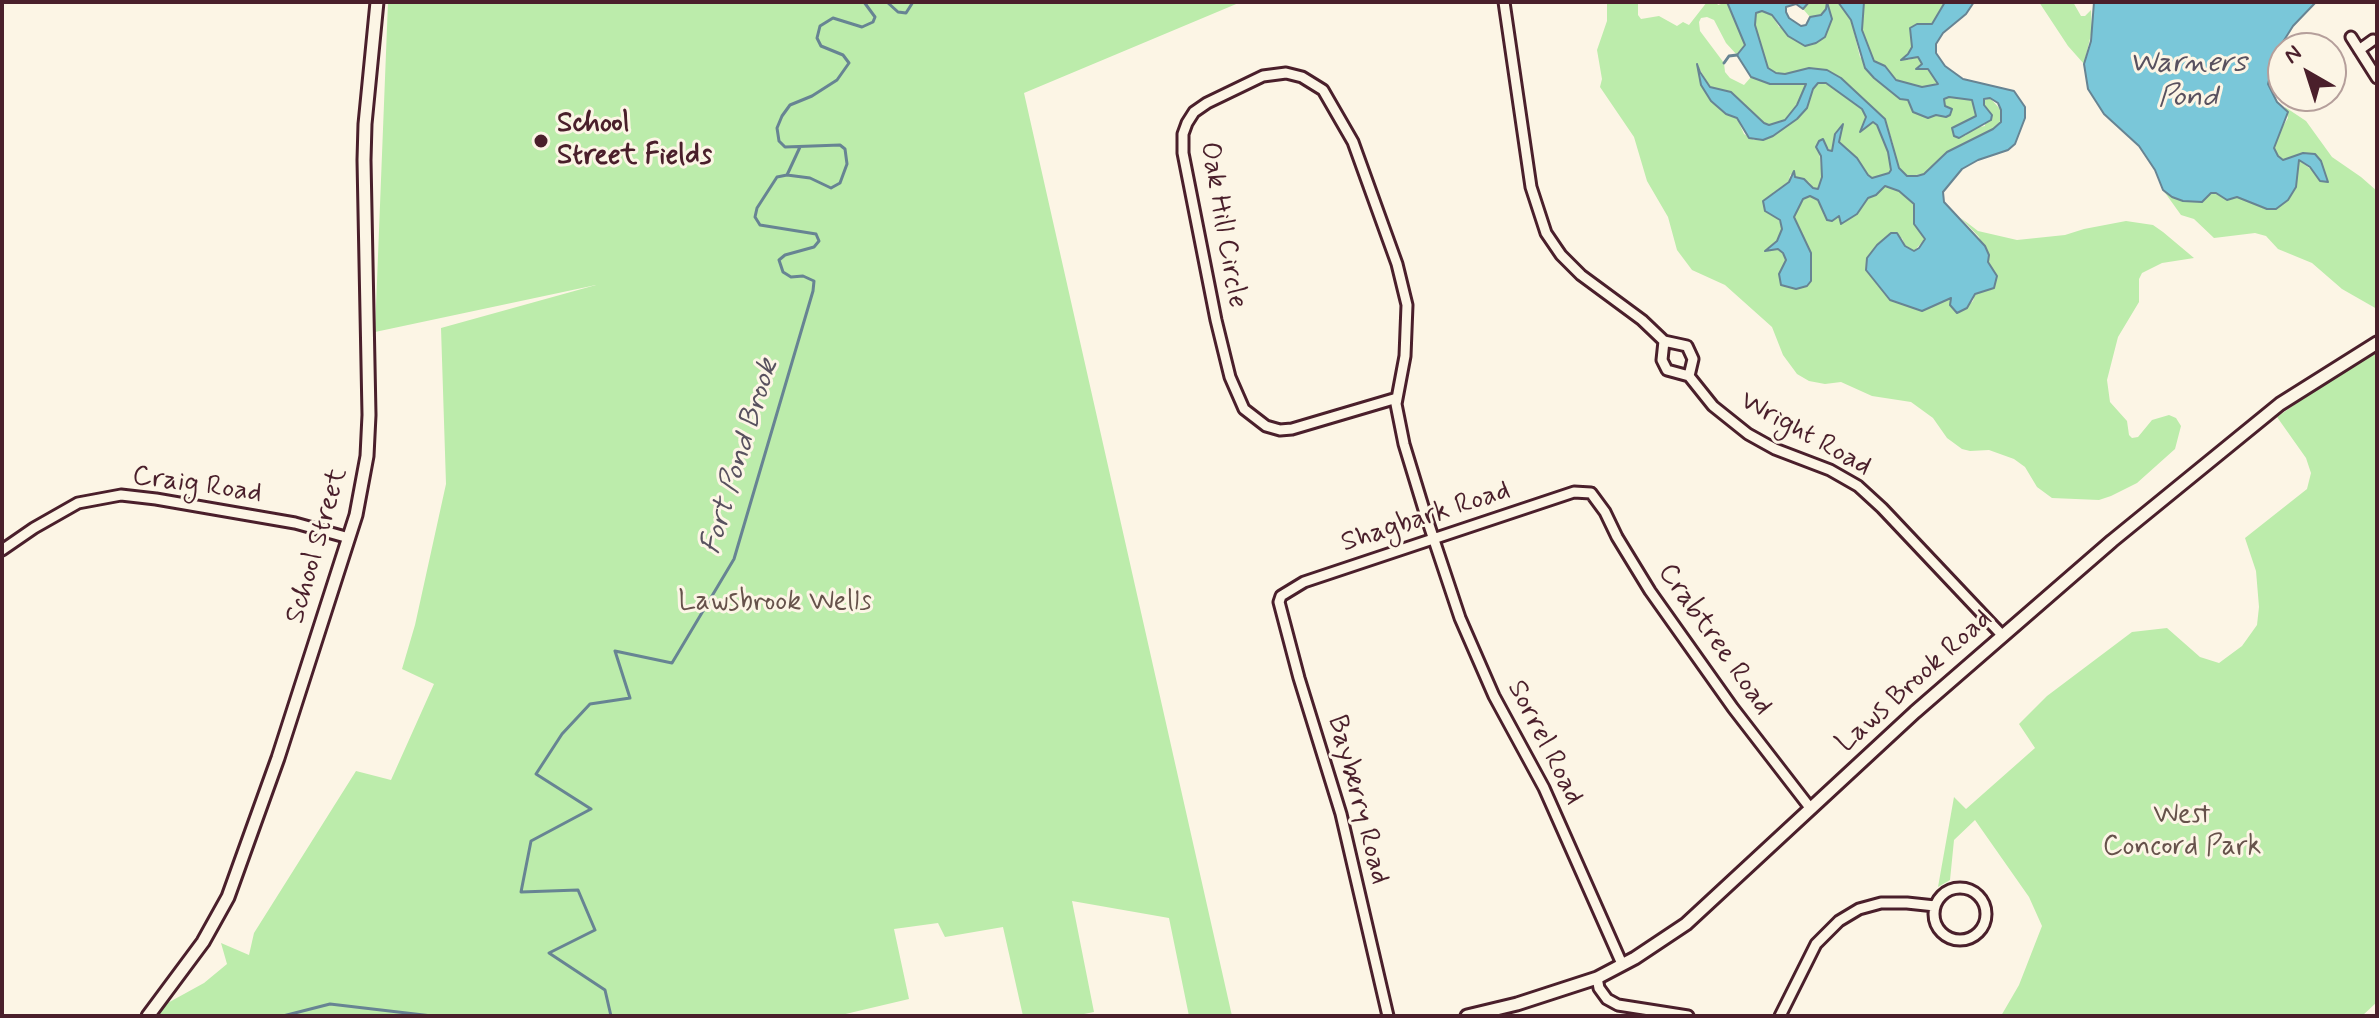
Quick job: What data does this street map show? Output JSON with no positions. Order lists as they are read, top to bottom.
{
  "streets": {
    "street": [
      "Oak Hill Circle",
      "Wright Road",
      "Craig Road",
      "Shagbark Road",
      "School Street",
      "Crabtree Road",
      "Laws Brook Road",
      "Sorrel Road",
      "Bayberry Road"
    ]
  },
  "crossings": [
    ["Oak Hill Circle", "Shagbark Road"],
    ["Oak Hill Circle", "Sorrel Road"],
    ["Wright Road", "Laws Brook Road"],
    ["Craig Road", "School Street"],
    ["Shagbark Road", "Crabtree Road"],
    ["Shagbark Road", "Sorrel Road"],
    ["Shagbark Road", "Bayberry Road"],
    ["Crabtree Road", "Laws Brook Road"],
    ["Laws Brook Road", "Sorrel Road"]
  ],
  "water": ["Warners Pond", "Fort Pond Brook"],
  "parks": ["Lawsbrook Wells", "West Concord Park"],
  "places": ["School Street Fields"],
  "north": "top left"
}
